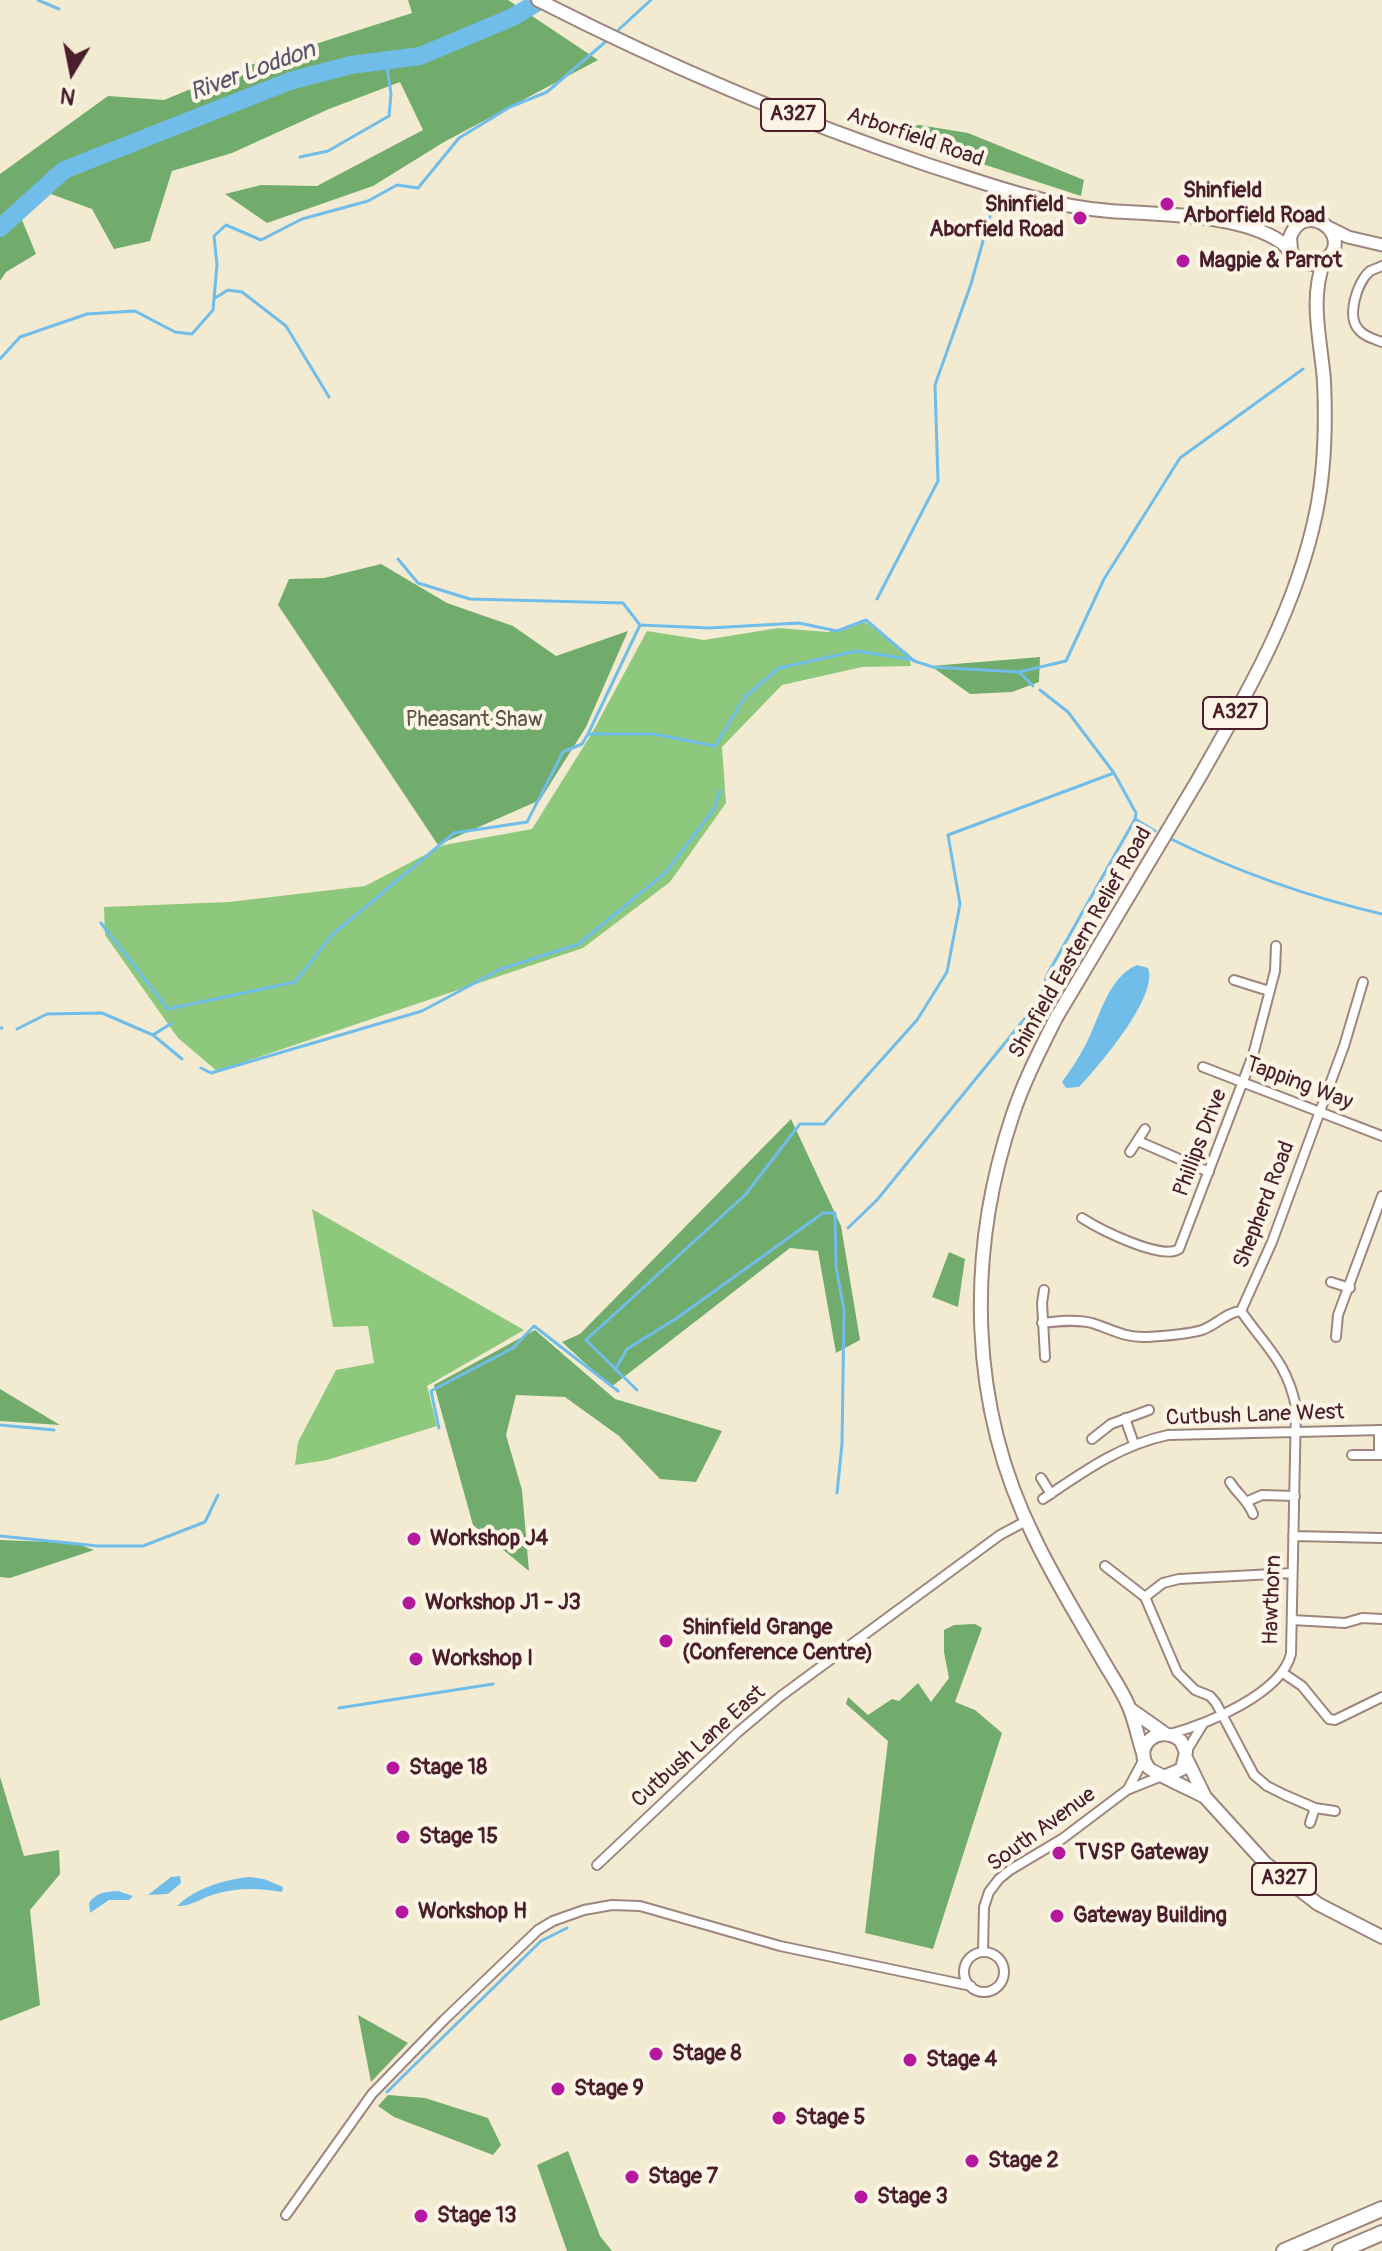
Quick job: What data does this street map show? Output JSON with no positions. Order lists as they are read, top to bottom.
{
  "streets": {
    "main road": ["A327", "Arborfield Road", "Shinfield Eastern Relief Road"],
    "street": [
      "Tapping Way",
      "Phillips Drive",
      "Shepherd Road",
      "Cutbush Lane West",
      "Hawthorn",
      "Cutbush Lane East",
      "South Avenue"
    ]
  },
  "crossings": [
    ["A327", "Arborfield Road"],
    ["A327", "Shinfield Eastern Relief Road"],
    ["A327", "Hawthorn"],
    ["A327", "South Avenue"],
    ["Arborfield Road", "Shinfield Eastern Relief Road"],
    ["Shinfield Eastern Relief Road", "Hawthorn"],
    ["Shinfield Eastern Relief Road", "Cutbush Lane East"],
    ["Shinfield Eastern Relief Road", "South Avenue"],
    ["Tapping Way", "Phillips Drive"],
    ["Tapping Way", "Shepherd Road"],
    ["Cutbush Lane West", "Hawthorn"],
    ["Hawthorn", "South Avenue"]
  ],
  "water": ["River Loddon"],
  "parks": ["Pheasant Shaw"],
  "places": [
    "Shinfield Arborfield Road",
    "Shinfield Aborfield Road",
    "Magpie & Parrot",
    "Workshop J4",
    "Workshop J1 - J3",
    "Shinfield Grange (Conference Centre)",
    "Workshop I",
    "Stage 18",
    "Stage 15",
    "TVSP Gateway",
    "Workshop H",
    "Gateway Building",
    "Stage 8",
    "Stage 4",
    "Stage 9",
    "Stage 5",
    "Stage 2",
    "Stage 7",
    "Stage 3",
    "Stage 13"
  ],
  "north": "bottom"
}
